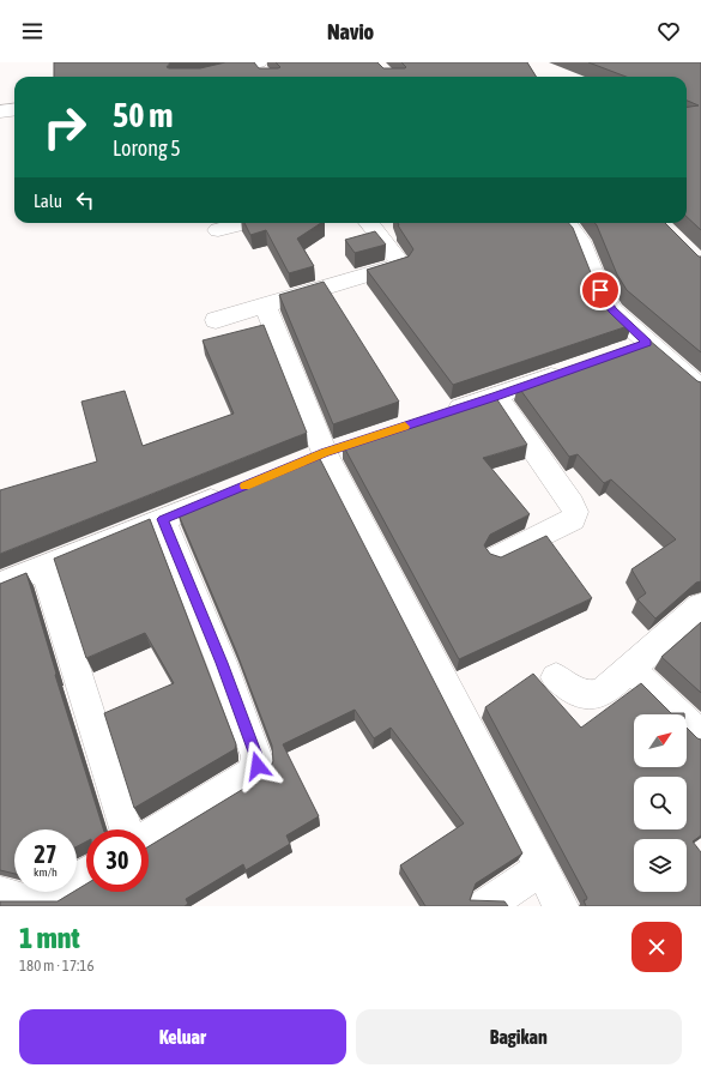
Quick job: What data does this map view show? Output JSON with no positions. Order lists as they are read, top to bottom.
{
  "north": "top right",
  "page": {
    "header": "Navio",
    "turn": ["50 m", "Lorong 5"],
    "then": "Lalu",
    "speed": "27 km/h",
    "limit": "30",
    "heading": ["1 mnt", "180 m · 17:16"],
    "buttons": ["Keluar", "Bagikan"]
  }
}
